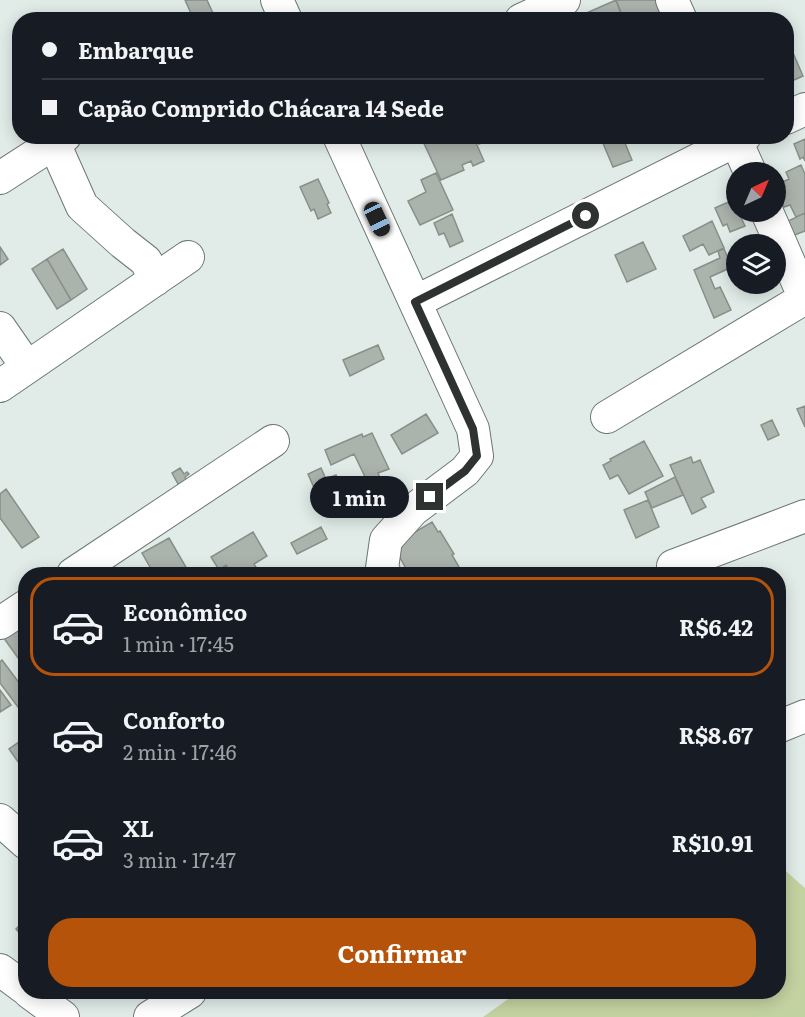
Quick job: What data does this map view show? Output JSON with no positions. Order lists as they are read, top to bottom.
{
  "north": "top right",
  "page": {
    "banner": ["Embarque", "Capão Comprido Chácara 14 Sede"],
    "bubble": "1 min",
    "list": [
      {
        "name": "Econômico",
        "note": "1 min · 17:45",
        "value": "R$6.42"
      },
      {
        "name": "Conforto",
        "note": "2 min · 17:46",
        "value": "R$8.67"
      },
      {
        "name": "XL",
        "note": "3 min · 17:47",
        "value": "R$10.91"
      }
    ],
    "buttons": "Confirmar"
  }
}
